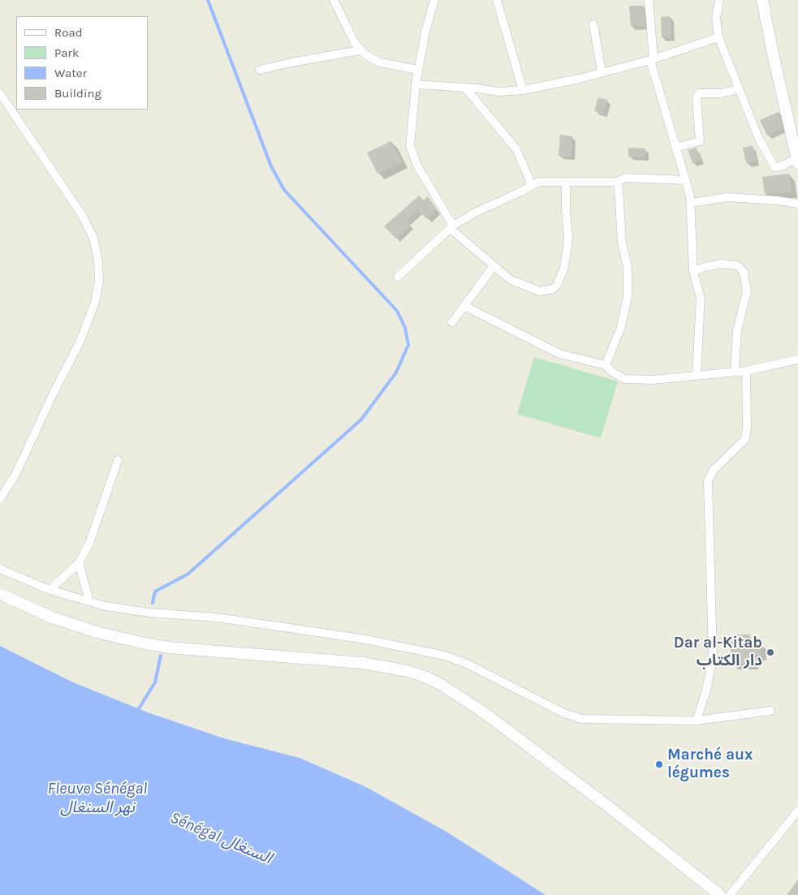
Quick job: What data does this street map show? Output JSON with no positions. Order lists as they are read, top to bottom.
{
  "water": ["Fleuve Sénégal نهر السنغال", "Sénégal السنغال"],
  "places": ["Dar al-Kitab دار الكتاب", "Marché aux légumes"],
  "legend": [
    "Road",
    "Park",
    "Water",
    "Building"
  ]
}
